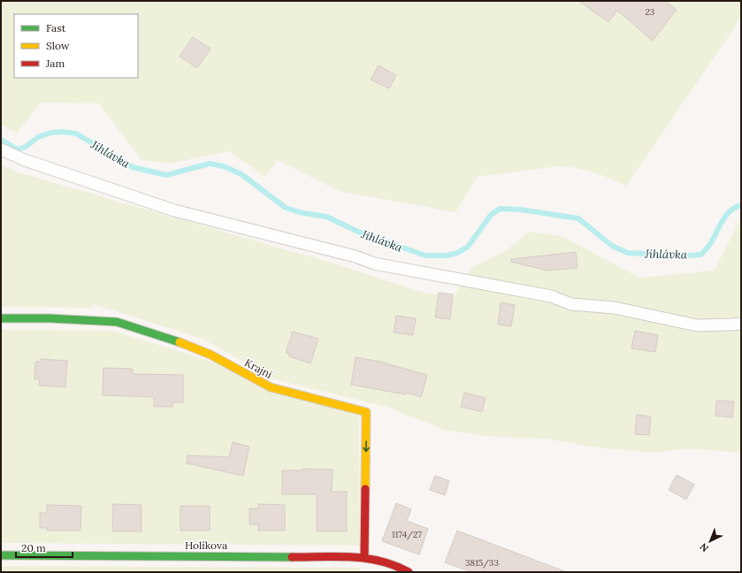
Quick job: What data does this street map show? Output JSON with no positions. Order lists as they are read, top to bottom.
{
  "streets": {
    "street": ["Krajní", "Holíkova"]
  },
  "crossings": [
    ["Krajní", "Holíkova"]
  ],
  "one_way": ["Krajní"],
  "water": ["Jihlávka"],
  "house_numbers": ["23", "1174/27", "3815/33"],
  "legend": ["Fast", "Slow", "Jam"],
  "scale_bar": "20 m",
  "north": "bottom left"
}
